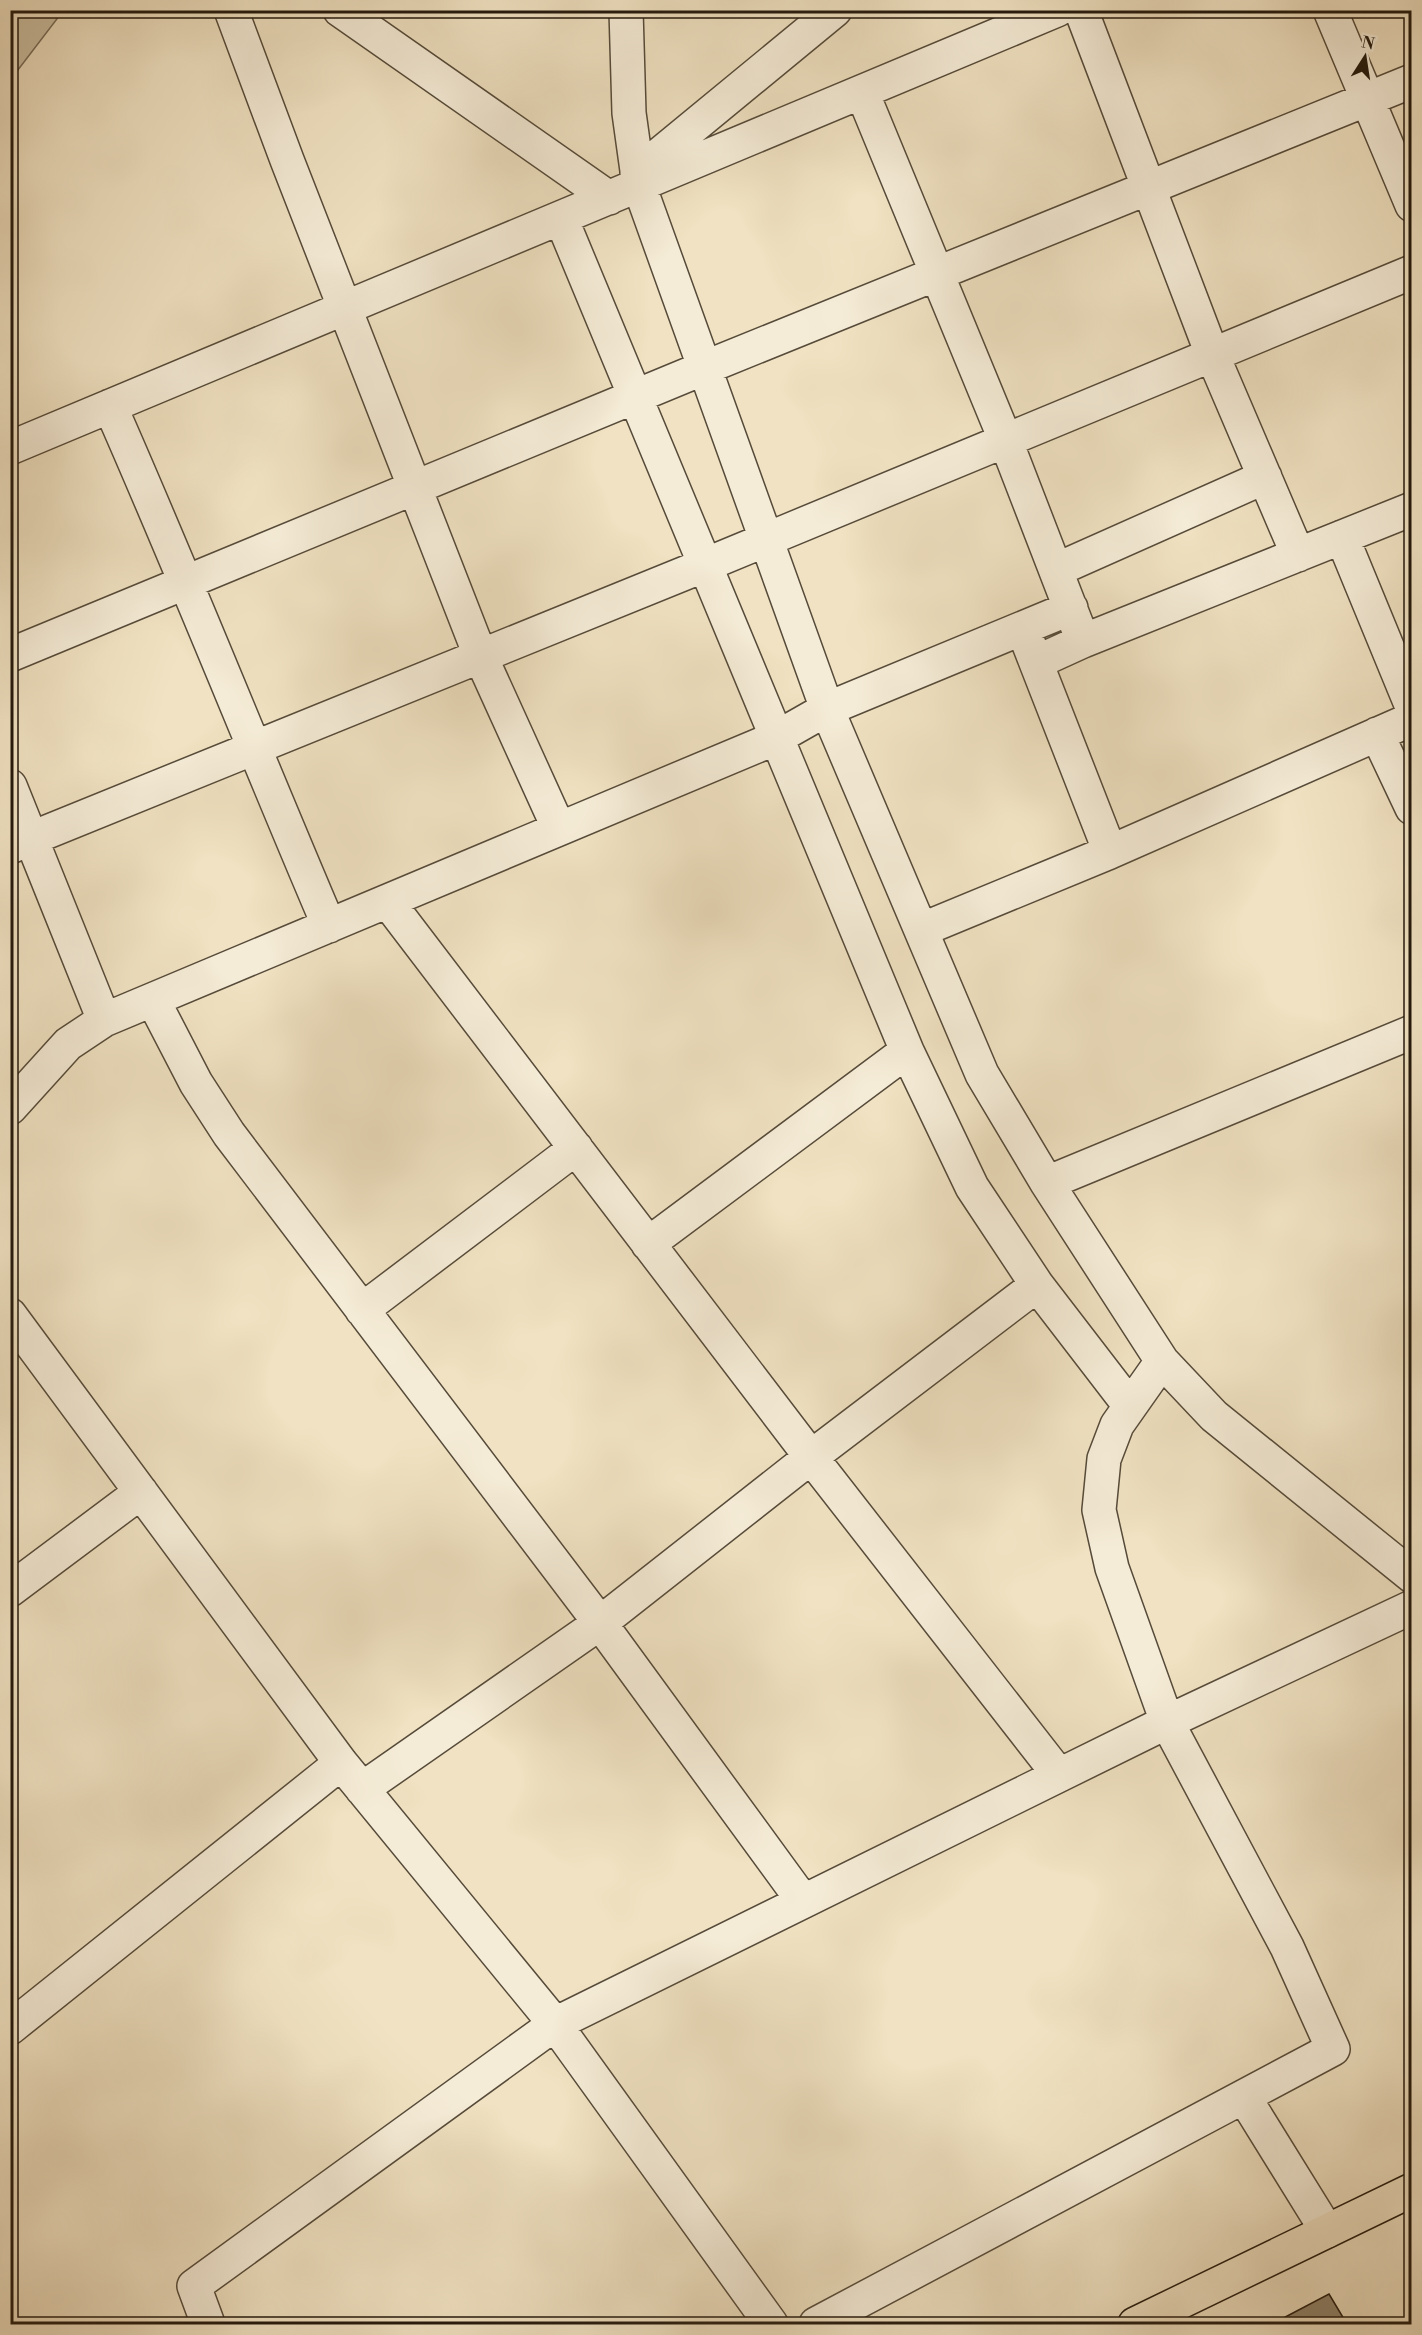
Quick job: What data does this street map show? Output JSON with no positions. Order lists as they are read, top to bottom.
{
  "north": "top"
}
